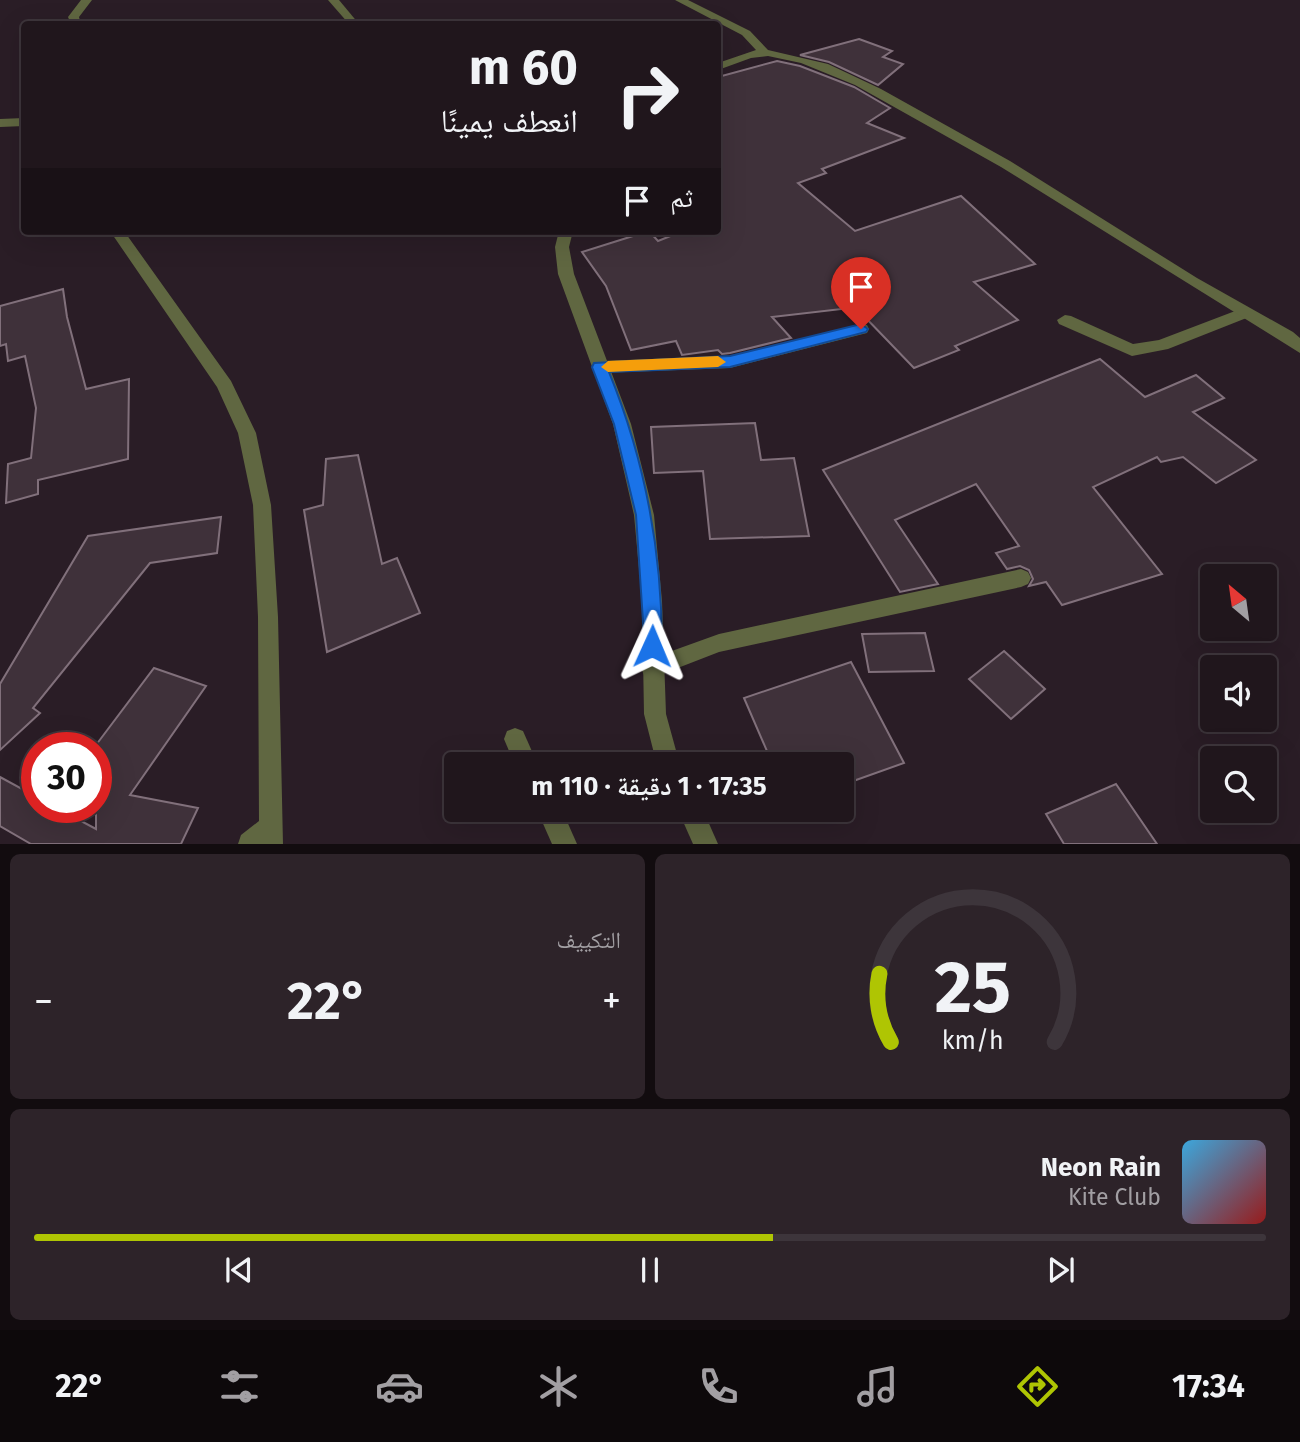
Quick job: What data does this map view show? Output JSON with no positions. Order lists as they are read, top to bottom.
{
  "north": "top left",
  "page": {
    "turn": ["60 m", "انعطف يمينًا"],
    "then": "ثم",
    "limit": "30",
    "trip": "17:35 · 1 دقيقة · 110 m",
    "tile": "التكييف",
    "heat": ["−", "22°", "+"],
    "song": ["Neon Rain", "Kite Club"],
    "tabs": ["17:34", "22°"],
    "gauge": ["25", "km/h"]
  }
}
